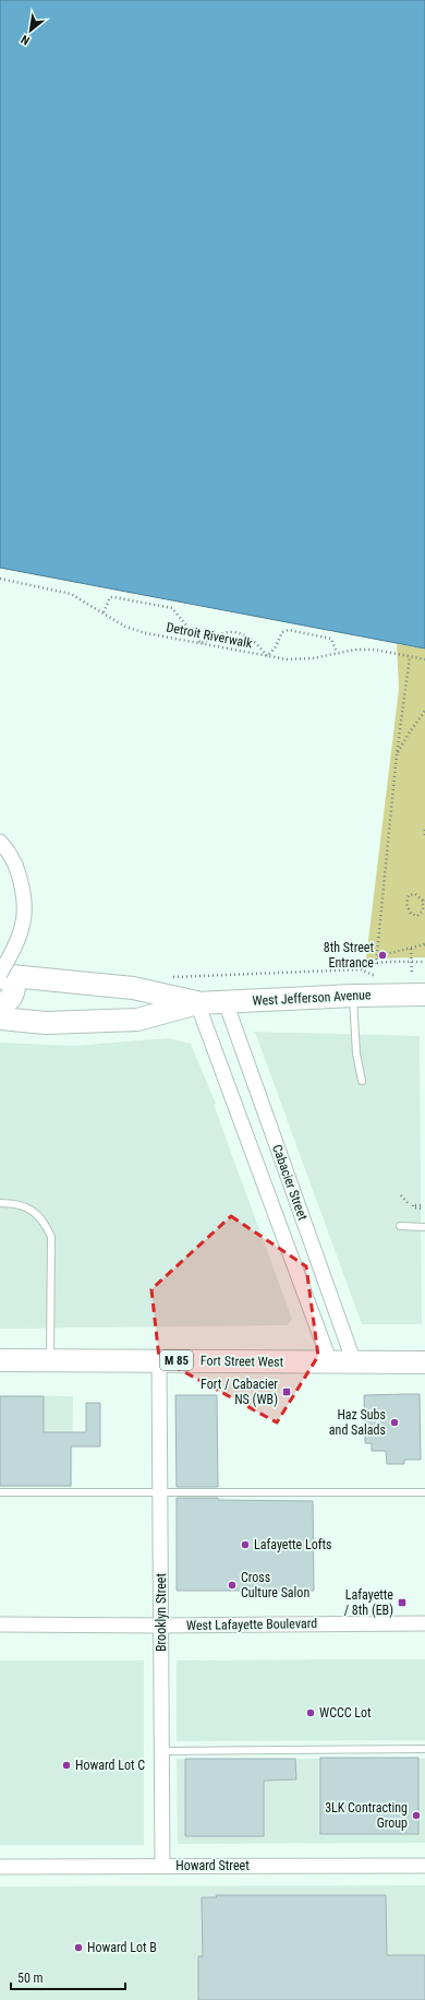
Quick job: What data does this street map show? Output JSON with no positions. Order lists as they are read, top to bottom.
{
  "streets": {
    "main road": ["West Jefferson Avenue", "M 85", "Fort Street West"],
    "street": [
      "Cabacier Street",
      "Brooklyn Street",
      "West Lafayette Boulevard",
      "Howard Street"
    ],
    "path": ["Detroit Riverwalk"]
  },
  "crossings": [
    ["West Jefferson Avenue", "Cabacier Street"],
    ["Cabacier Street", "M 85"],
    ["Cabacier Street", "Fort Street West"],
    ["M 85", "Fort Street West"],
    ["Fort Street West", "Brooklyn Street"],
    ["Brooklyn Street", "West Lafayette Boulevard"],
    ["Brooklyn Street", "Howard Street"]
  ],
  "places": {
    "other": [
      "8th Street Entrance",
      "Haz Subs and Salads",
      "Lafayette Lofts",
      "Cross Culture Salon",
      "WCCC Lot",
      "Howard Lot C",
      "3LK Contracting Group",
      "Howard Lot B"
    ],
    "transit": ["Fort / Cabacier NS (WB)", "Lafayette / 8th (EB)"]
  },
  "scale_bar": "50 m",
  "north": "bottom left"
}
